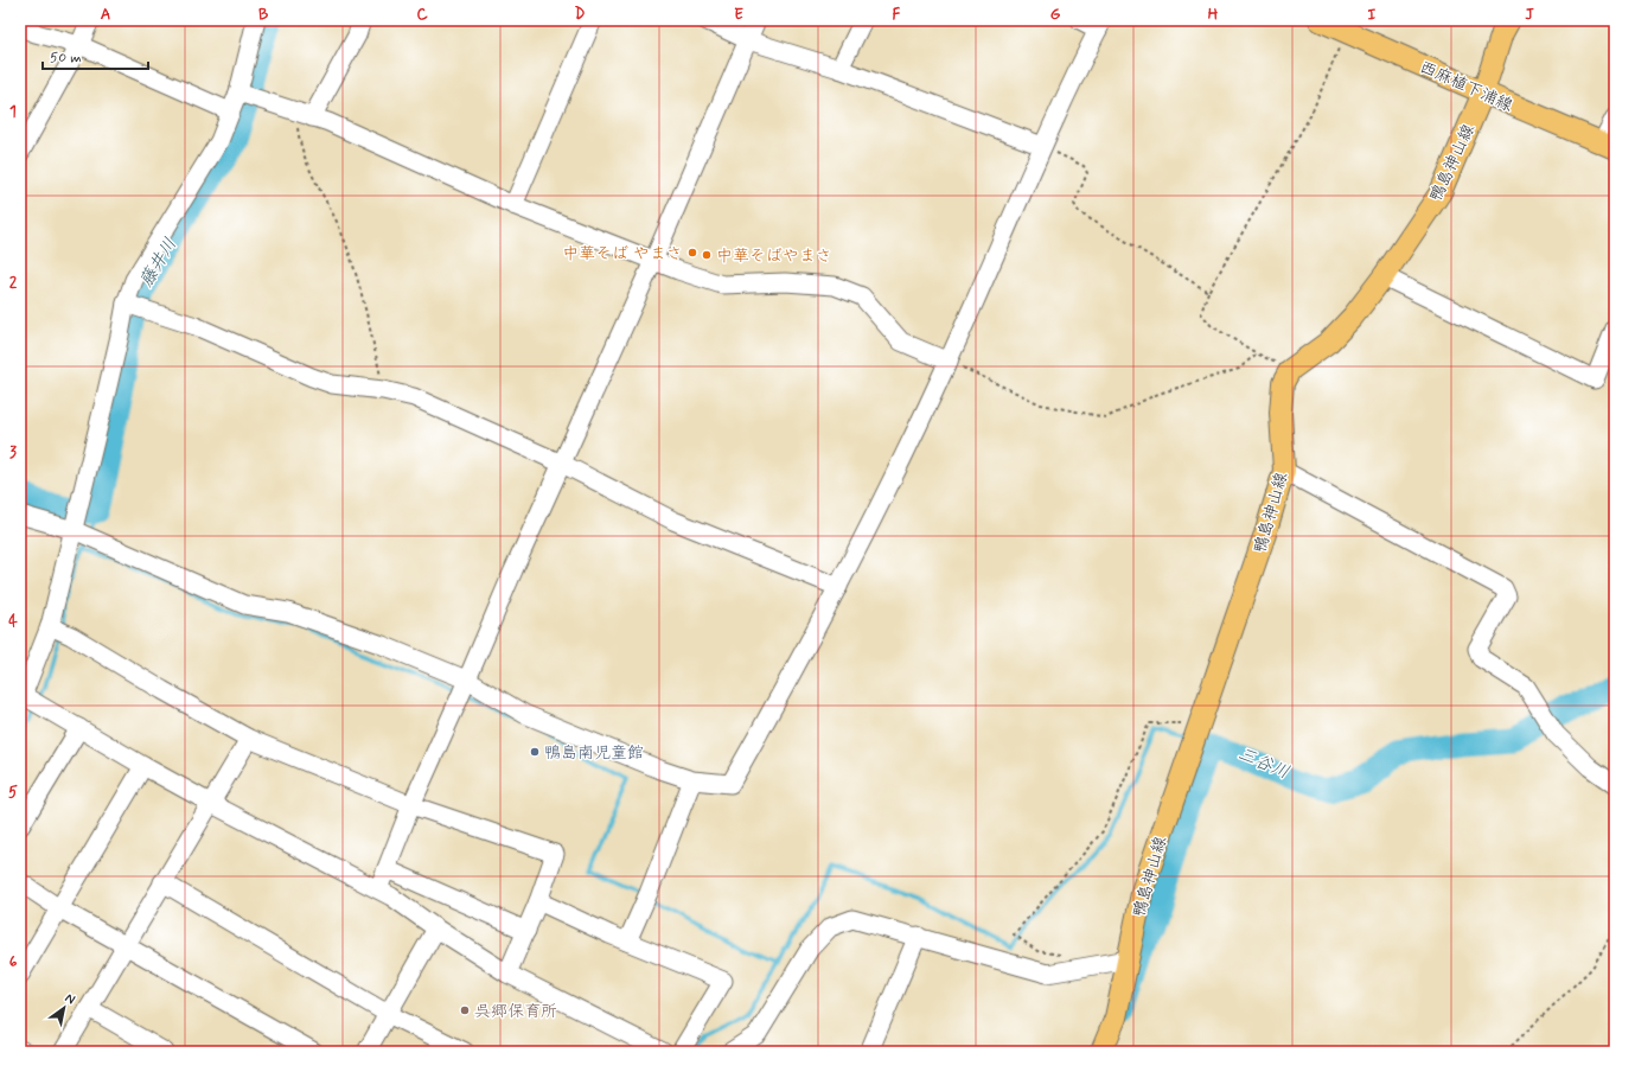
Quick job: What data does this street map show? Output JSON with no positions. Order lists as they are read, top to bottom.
{
  "streets": {
    "main road": ["西麻植下浦線", "鴨島神山線"]
  },
  "crossings": [
    ["西麻植下浦線", "鴨島神山線"]
  ],
  "water": ["藤井川", "三谷川"],
  "places": [
    "中華そば やまさ",
    "中華そばやまさ",
    "鴨島南児童館",
    "呉郷保育所"
  ],
  "scale_bar": "50 m",
  "north": "top right",
  "grid": {
    "columns": [
      "A",
      "B",
      "C",
      "D",
      "E",
      "F",
      "G",
      "H",
      "I",
      "J"
    ],
    "rows": [
      "1",
      "2",
      "3",
      "4",
      "5",
      "6"
    ]
  }
}
